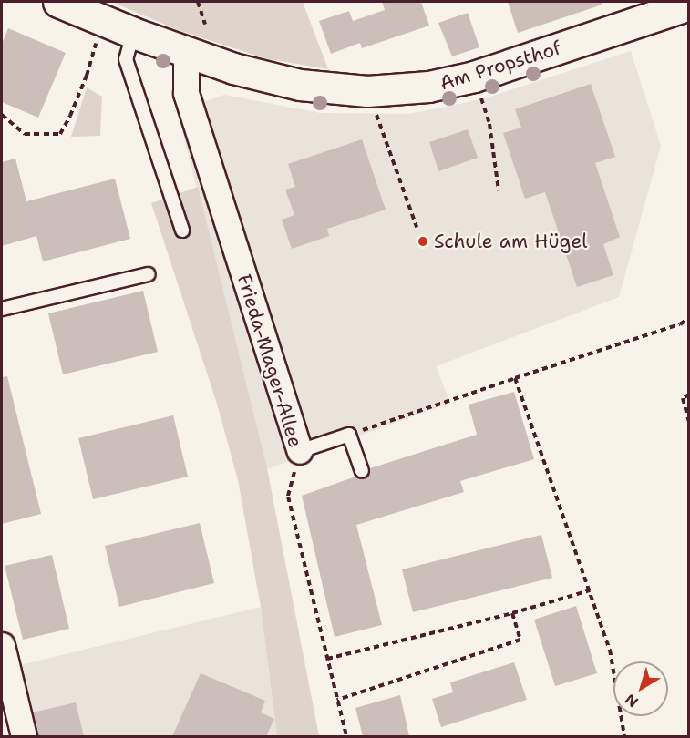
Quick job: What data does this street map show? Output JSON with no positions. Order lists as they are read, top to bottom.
{
  "streets": {
    "street": ["Am Propsthof", "Frieda-Mager-Allee"]
  },
  "crossings": [
    ["Am Propsthof", "Frieda-Mager-Allee"]
  ],
  "places": ["Schule am Hügel"],
  "north": "bottom left"
}
